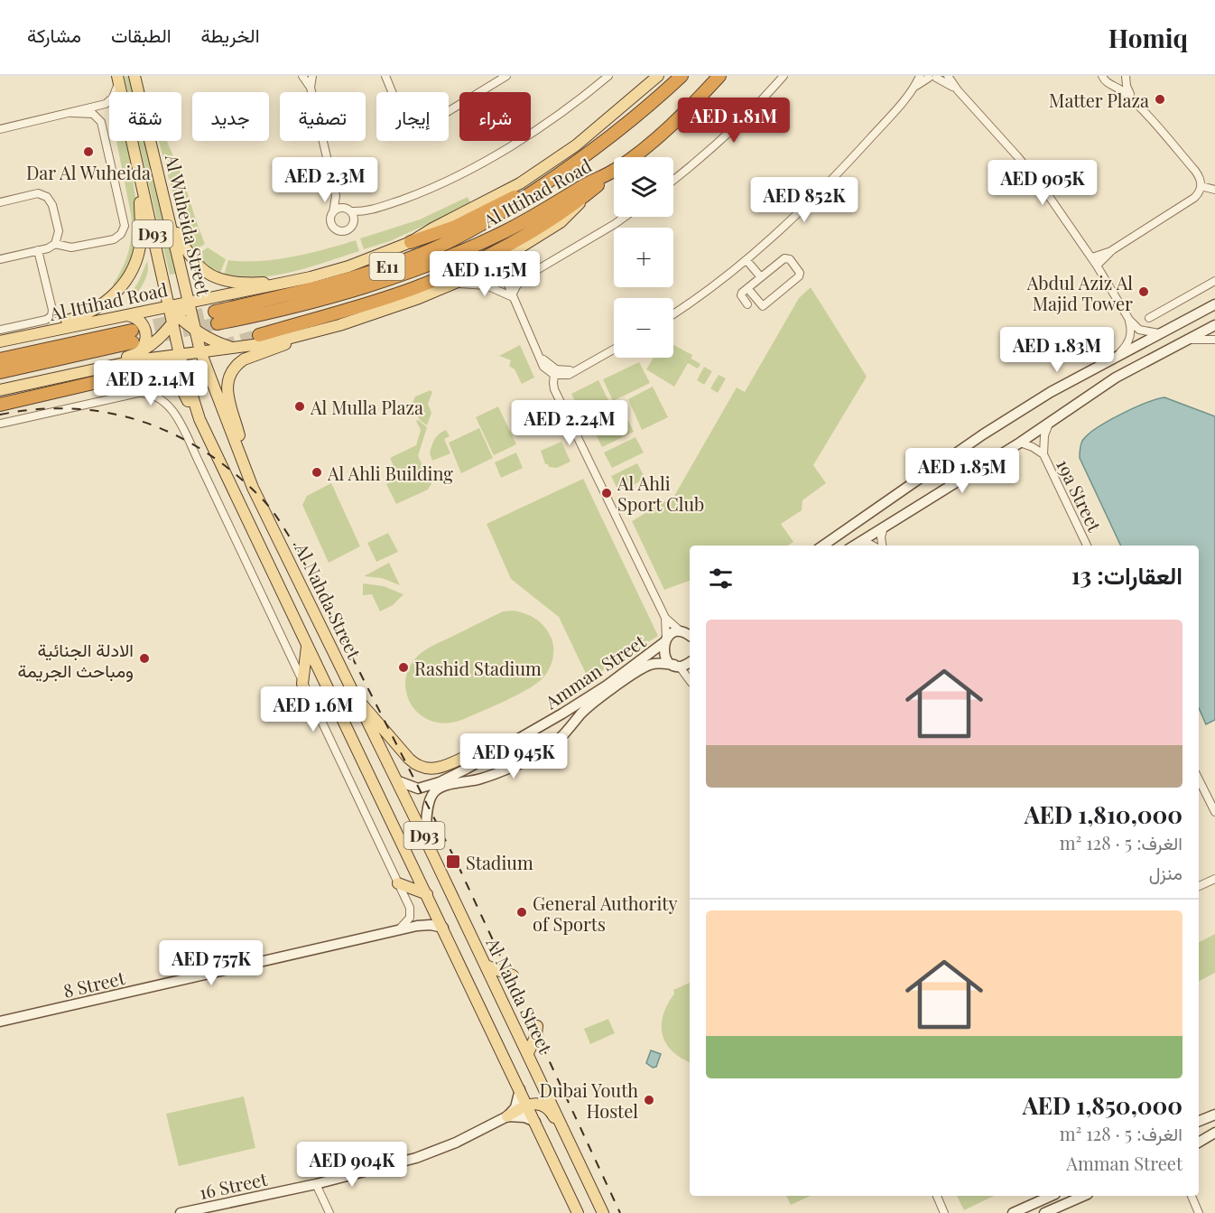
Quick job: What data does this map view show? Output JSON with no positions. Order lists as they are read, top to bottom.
{
  "streets": {
    "highway": ["Al Ittihad Road", "E11"],
    "main road": ["Al Wuheida Street", "D93", "Al Nahda Street"],
    "street": [
      "19a Street",
      "Amman Street",
      "8 Street",
      "16 Street"
    ]
  },
  "crossings": [
    ["Al Ittihad Road", "Al Wuheida Street"],
    ["Al Wuheida Street", "D93"],
    ["Al Wuheida Street", "E11"],
    ["Al Wuheida Street", "Al Nahda Street"],
    ["D93", "E11"],
    ["D93", "8 Street"],
    ["E11", "Al Nahda Street"],
    ["Al Nahda Street", "Amman Street"]
  ],
  "places": {
    "other": [
      "Matter Plaza",
      "Dar Al Wuheida",
      "Abdul Aziz Al Majid Tower",
      "Al Mulla Plaza",
      "Al Ahli Building",
      "Al Ahli Sport Club",
      "الادلة الجنائية ومباحث الجريمة",
      "Rashid Stadium",
      "General Authority of Sports",
      "Dubai Youth Hostel"
    ],
    "transit": ["Stadium"]
  },
  "page": {
    "header": "Homiq",
    "nav": ["الخريطة", "الطبقات", "مشاركة"],
    "chip": [
      "شراء",
      "إيجار",
      "تصفية",
      "جديد",
      "شقة"
    ],
    "price": [
      "AED 1.81M",
      "AED 2.3M",
      "AED 905K",
      "AED 852K",
      "AED 1.15M",
      "AED 1.83M",
      "AED 2.14M",
      "AED 2.24M",
      "AED 1.85M",
      "AED 1.6M",
      "AED 945K",
      "AED 757K",
      "AED 904K"
    ],
    "map_buttons": ["+", "−"],
    "heading": "العقارات: 13",
    "list": [
      {
        "name": "AED 1,810,000",
        "note": "الغرف: 5 · 128 m² · منزل"
      },
      {
        "name": "AED 1,850,000",
        "note": "الغرف: 5 · 128 m² · Amman Street"
      }
    ]
  }
}
